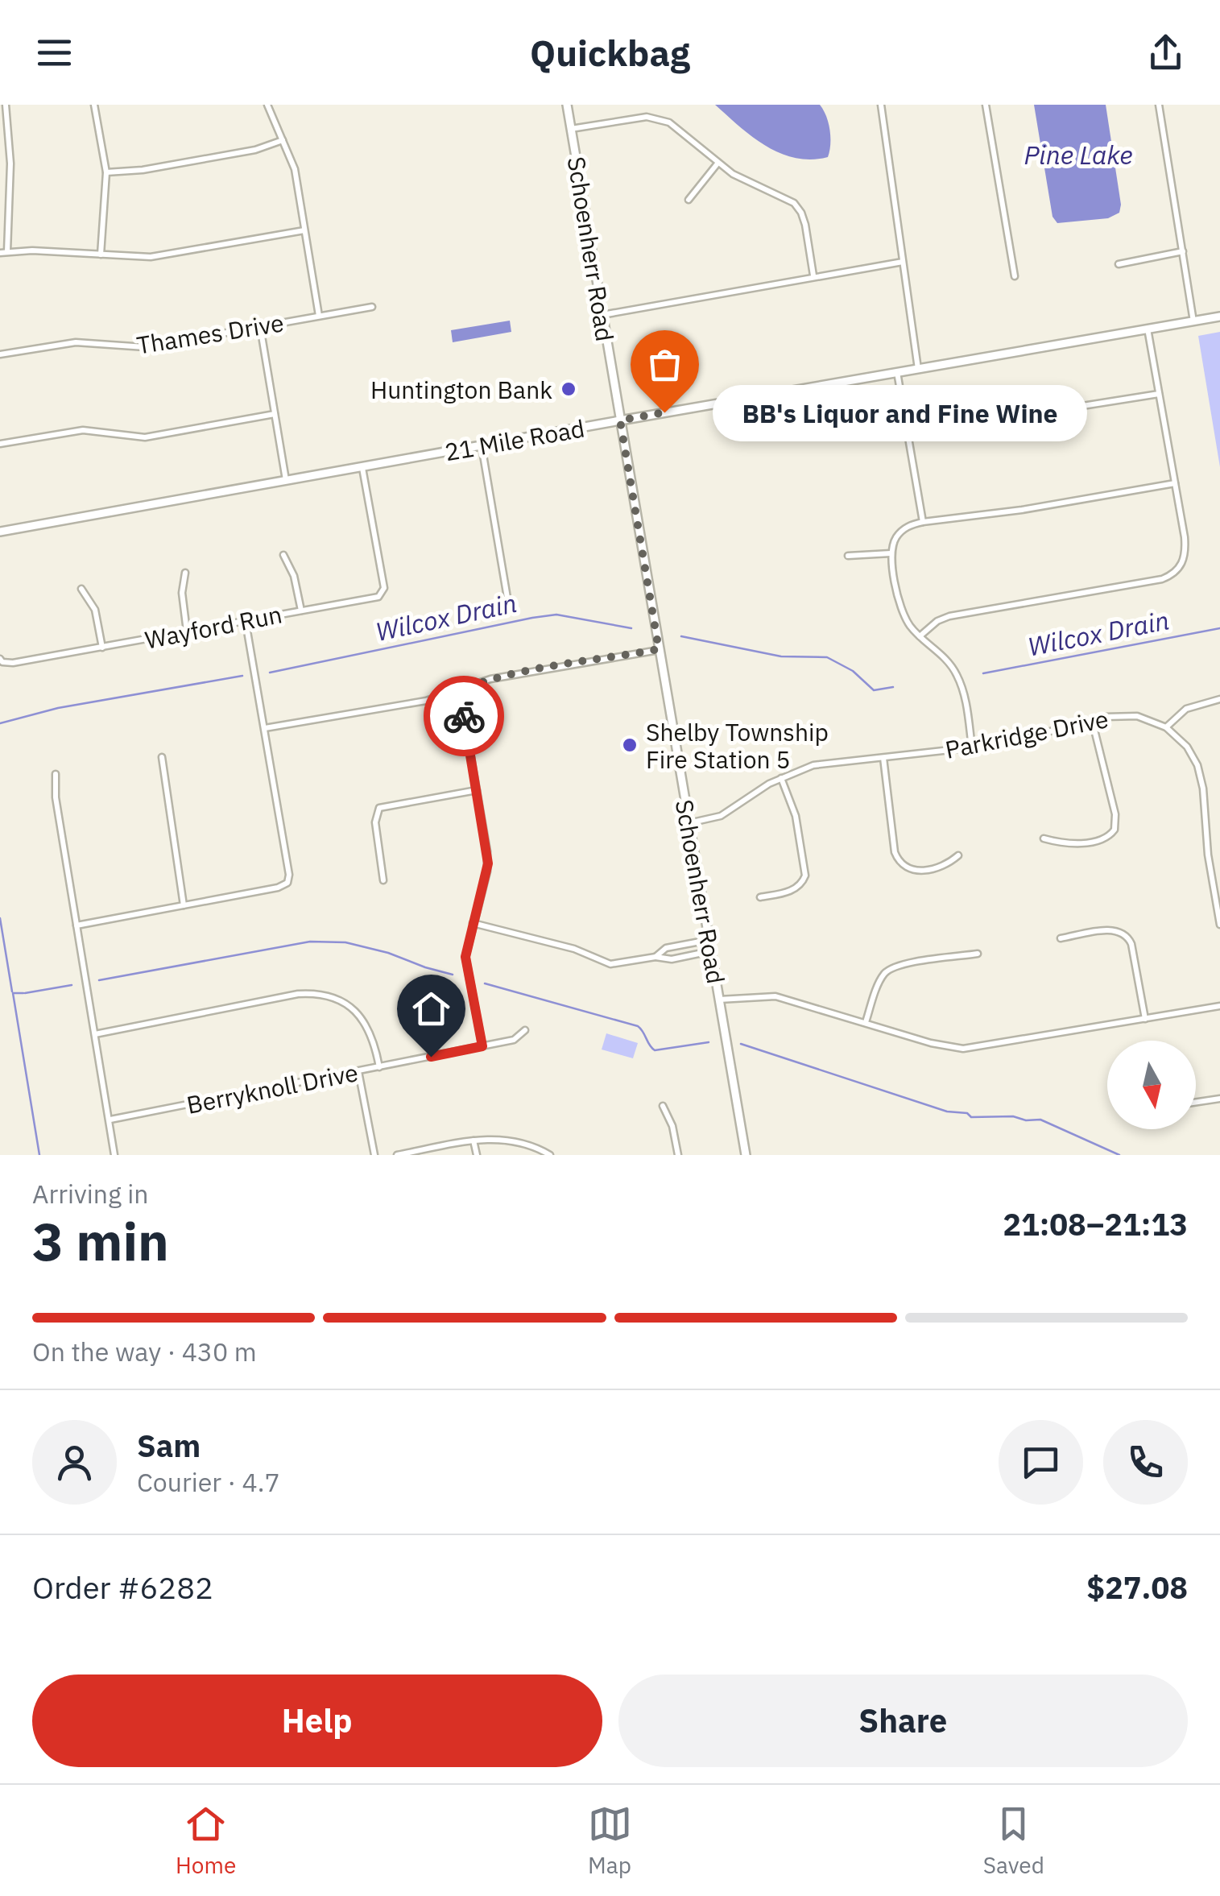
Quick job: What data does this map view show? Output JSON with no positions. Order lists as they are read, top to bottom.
{
  "streets": {
    "street": [
      "Schoenherr Road",
      "Thames Drive",
      "21 Mile Road",
      "Wayford Run",
      "Parkridge Drive",
      "Berryknoll Drive"
    ]
  },
  "crossings": [
    ["Schoenherr Road", "21 Mile Road"],
    ["Schoenherr Road", "Parkridge Drive"],
    ["21 Mile Road", "Wayford Run"]
  ],
  "water": ["Pine Lake", "Wilcox Drain"],
  "places": ["Huntington Bank", "BB's Liquor and Fine Wine", "Shelby Township Fire Station 5"],
  "north": "bottom",
  "page": {
    "header": "Quickbag",
    "bubble": "BB's Liquor and Fine Wine",
    "heading": ["3 min", "Arriving in", "21:08–21:13"],
    "panel": [
      "Sam",
      "Courier · 4.7",
      "Order #6282",
      "$27.08"
    ],
    "bar": "On the way · 430 m",
    "buttons": ["Help", "Share"],
    "tabs": ["Home", "Map", "Saved"]
  }
}
